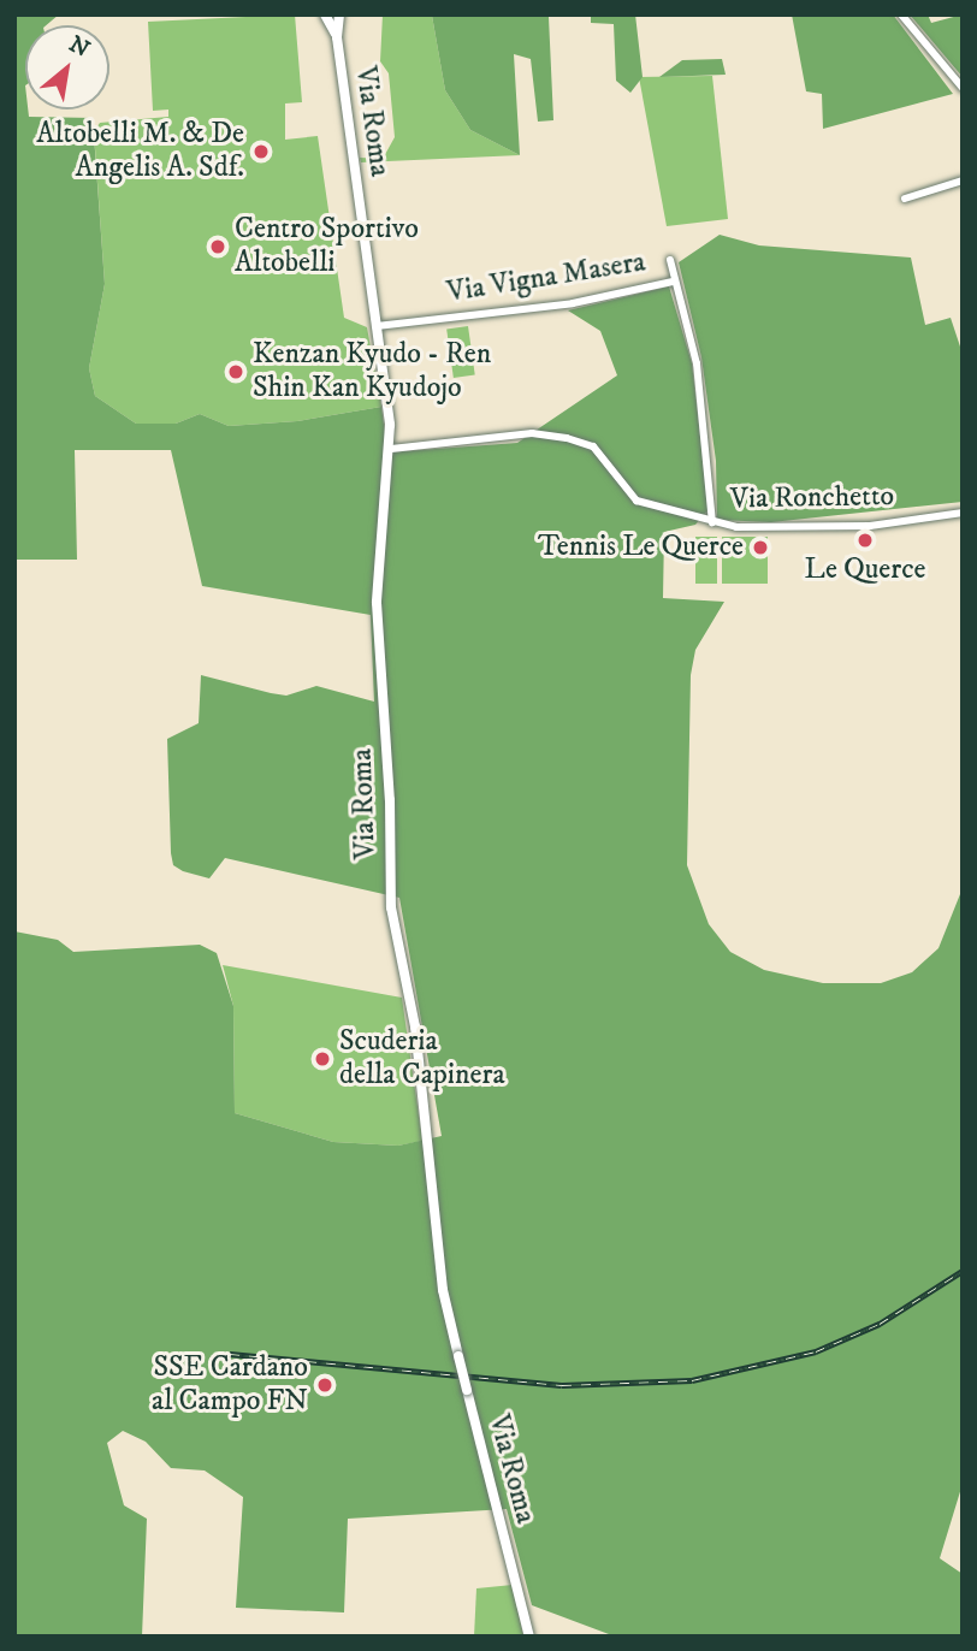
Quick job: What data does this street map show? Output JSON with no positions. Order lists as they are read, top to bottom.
{
  "streets": {
    "street": ["Via Roma", "Via Vigna Masera", "Via Ronchetto"]
  },
  "crossings": [
    ["Via Roma", "Via Vigna Masera"],
    ["Via Roma", "Via Ronchetto"]
  ],
  "places": [
    "Altobelli M. & De Angelis A. Sdf.",
    "Centro Sportivo Altobelli",
    "Kenzan Kyudo - Ren Shin Kan Kyudojo",
    "Le Querce",
    "Tennis Le Querce",
    "Scuderia della Capinera",
    "SSE Cardano al Campo FN"
  ],
  "north": "top right"
}
